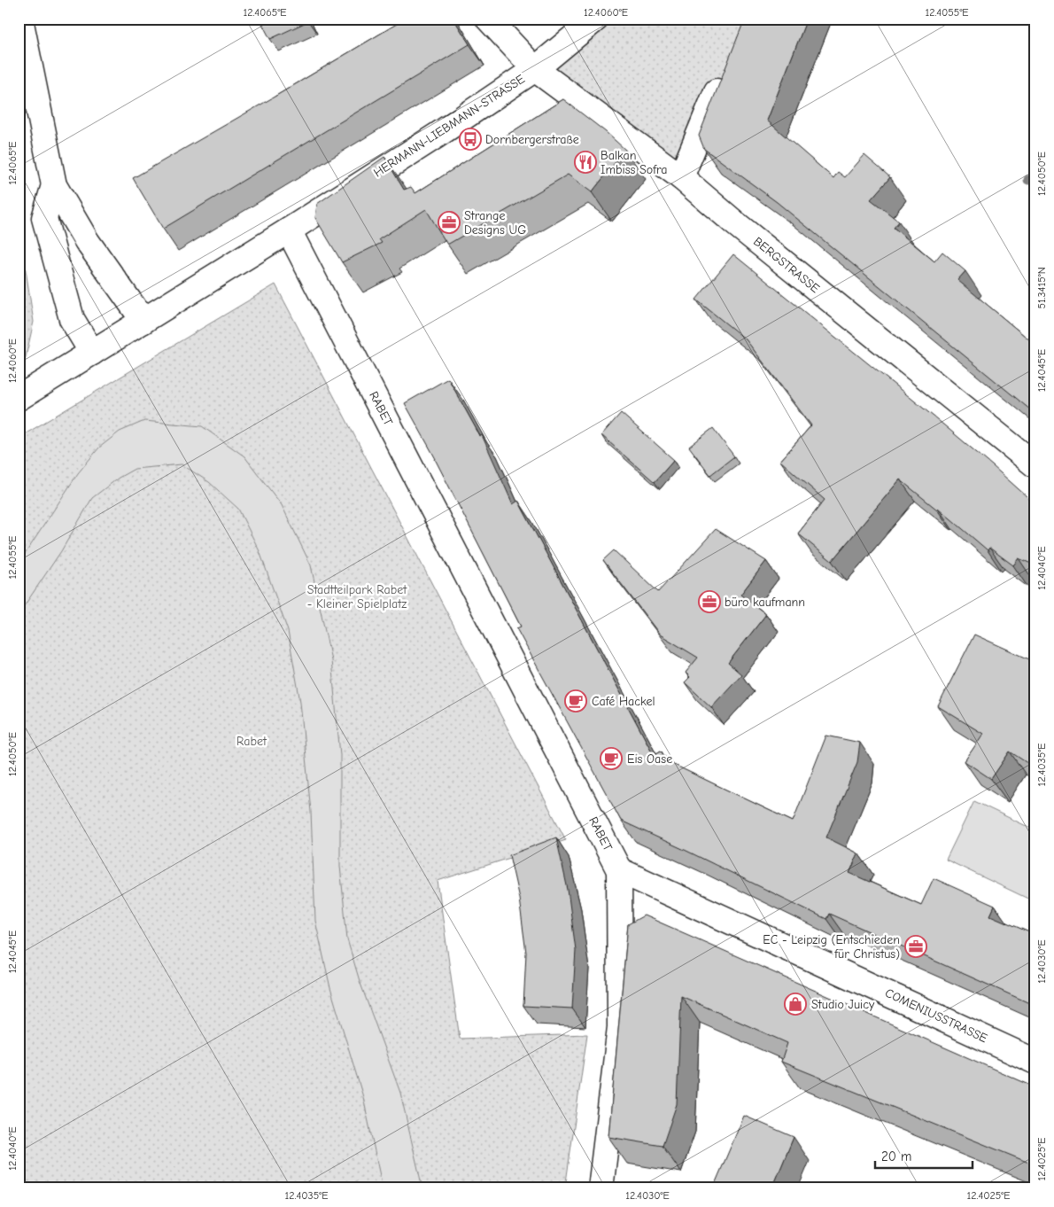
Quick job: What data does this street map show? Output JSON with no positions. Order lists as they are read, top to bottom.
{
  "streets": {
    "street": [
      "HERMANN-LIEBMANN-STRASSE",
      "BERGSTRASSE",
      "RABET",
      "COMENIUSSTRASSE"
    ]
  },
  "crossings": [
    ["HERMANN-LIEBMANN-STRASSE", "BERGSTRASSE"],
    ["HERMANN-LIEBMANN-STRASSE", "RABET"],
    ["RABET", "COMENIUSSTRASSE"]
  ],
  "parks": ["Stadtteilpark Rabet - Kleiner Spielplatz", "Rabet"],
  "places": {
    "bus stop": ["Dornbergerstraße"],
    "restaurant": ["Balkan Imbiss Sofra"],
    "office": ["Strange Designs UG", "büro kaufmann", "EC - Leipzig (Entschieden für Christus)"],
    "cafe": ["Café Hackel", "Eis Oase"],
    "shop": ["Studio Juicy"]
  },
  "scale_bar": "20 m",
  "coordinates": [
    "12.4065°E",
    "12.4060°E",
    "12.4055°E",
    "12.4050°E",
    "51.3415°N",
    "12.4045°E",
    "12.4040°E",
    "12.4035°E",
    "12.4030°E",
    "12.4025°E"
  ]
}
